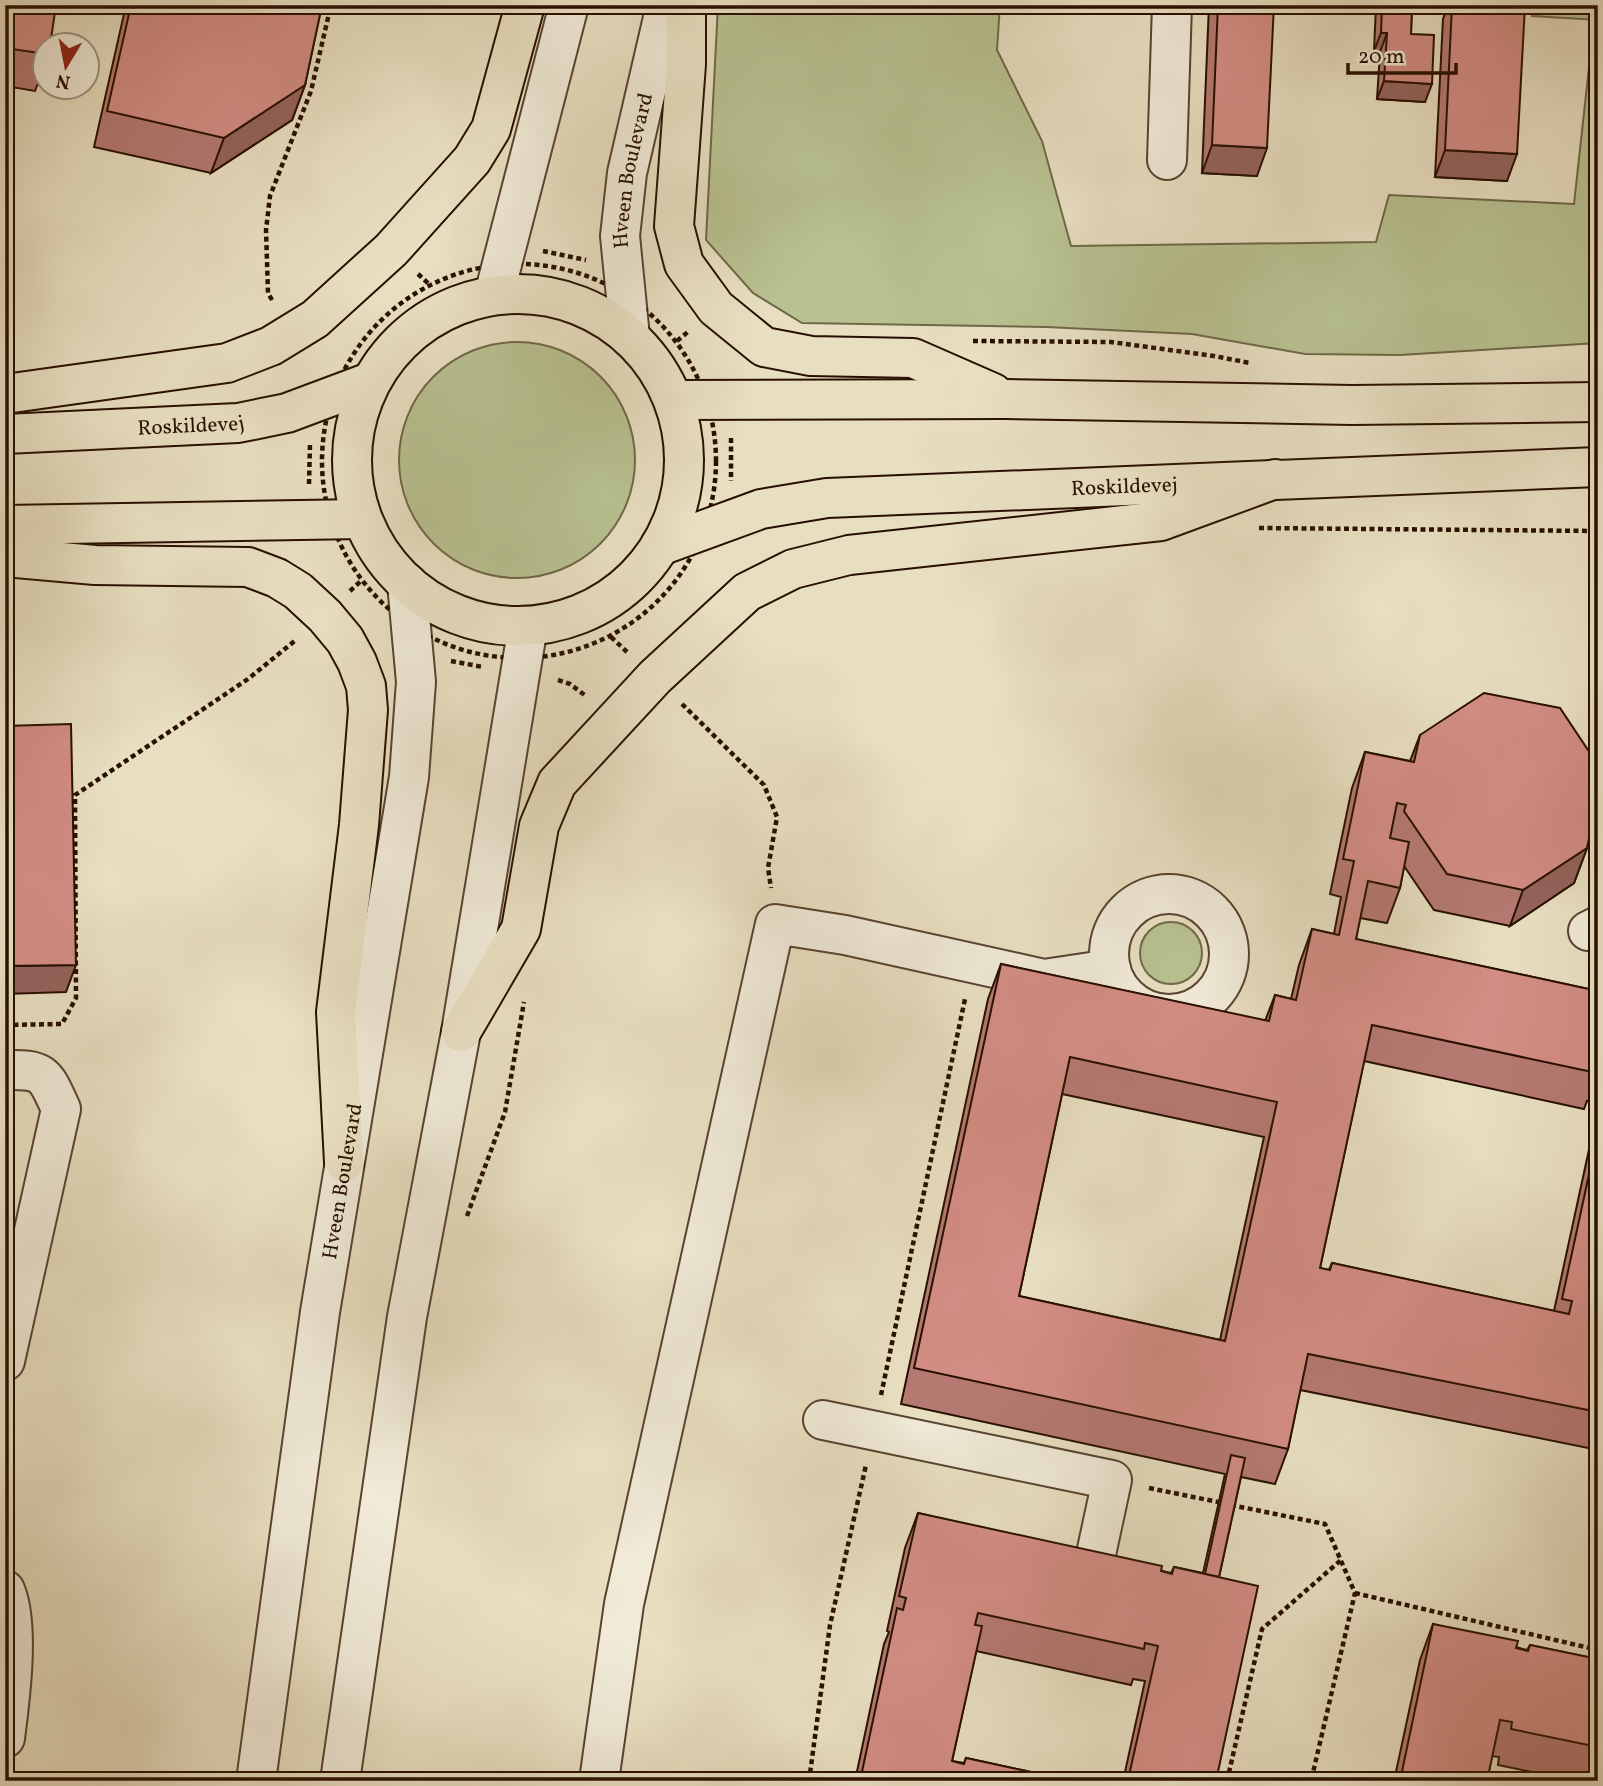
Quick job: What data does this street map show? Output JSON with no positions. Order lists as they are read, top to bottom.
{
  "streets": {
    "main road": ["Roskildevej"],
    "street": ["Hveen Boulevard"]
  },
  "scale_bar": "20 m",
  "north": "bottom"
}
